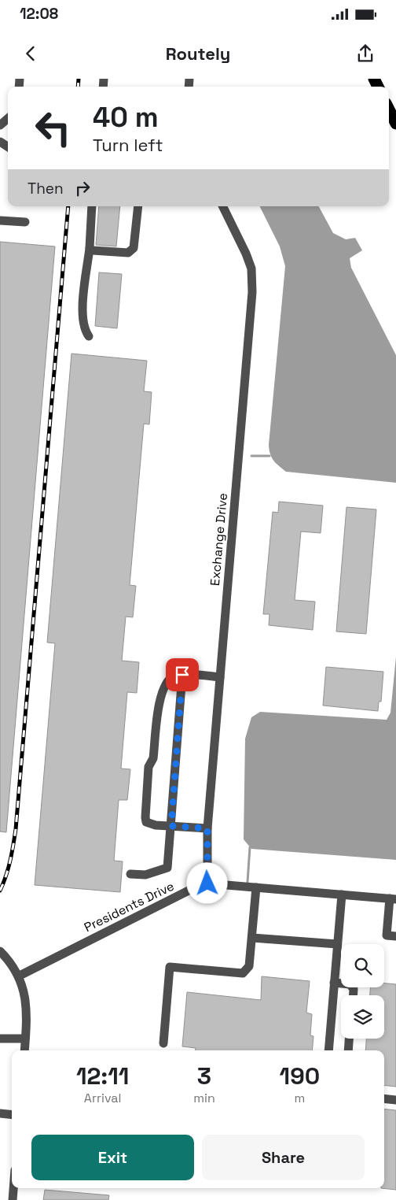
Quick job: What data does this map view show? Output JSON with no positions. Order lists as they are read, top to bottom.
{
  "streets": {
    "street": ["Exchange Drive", "Presidents Drive"]
  },
  "crossings": [
    ["Exchange Drive", "Presidents Drive"]
  ],
  "page": {
    "status": "12:08",
    "header": "Routely",
    "turn": ["40 m", "Turn left"],
    "then": "Then",
    "eta": [
      "12:11",
      "Arrival",
      "3",
      "min",
      "190",
      "m"
    ],
    "buttons": ["Exit", "Share"]
  }
}
